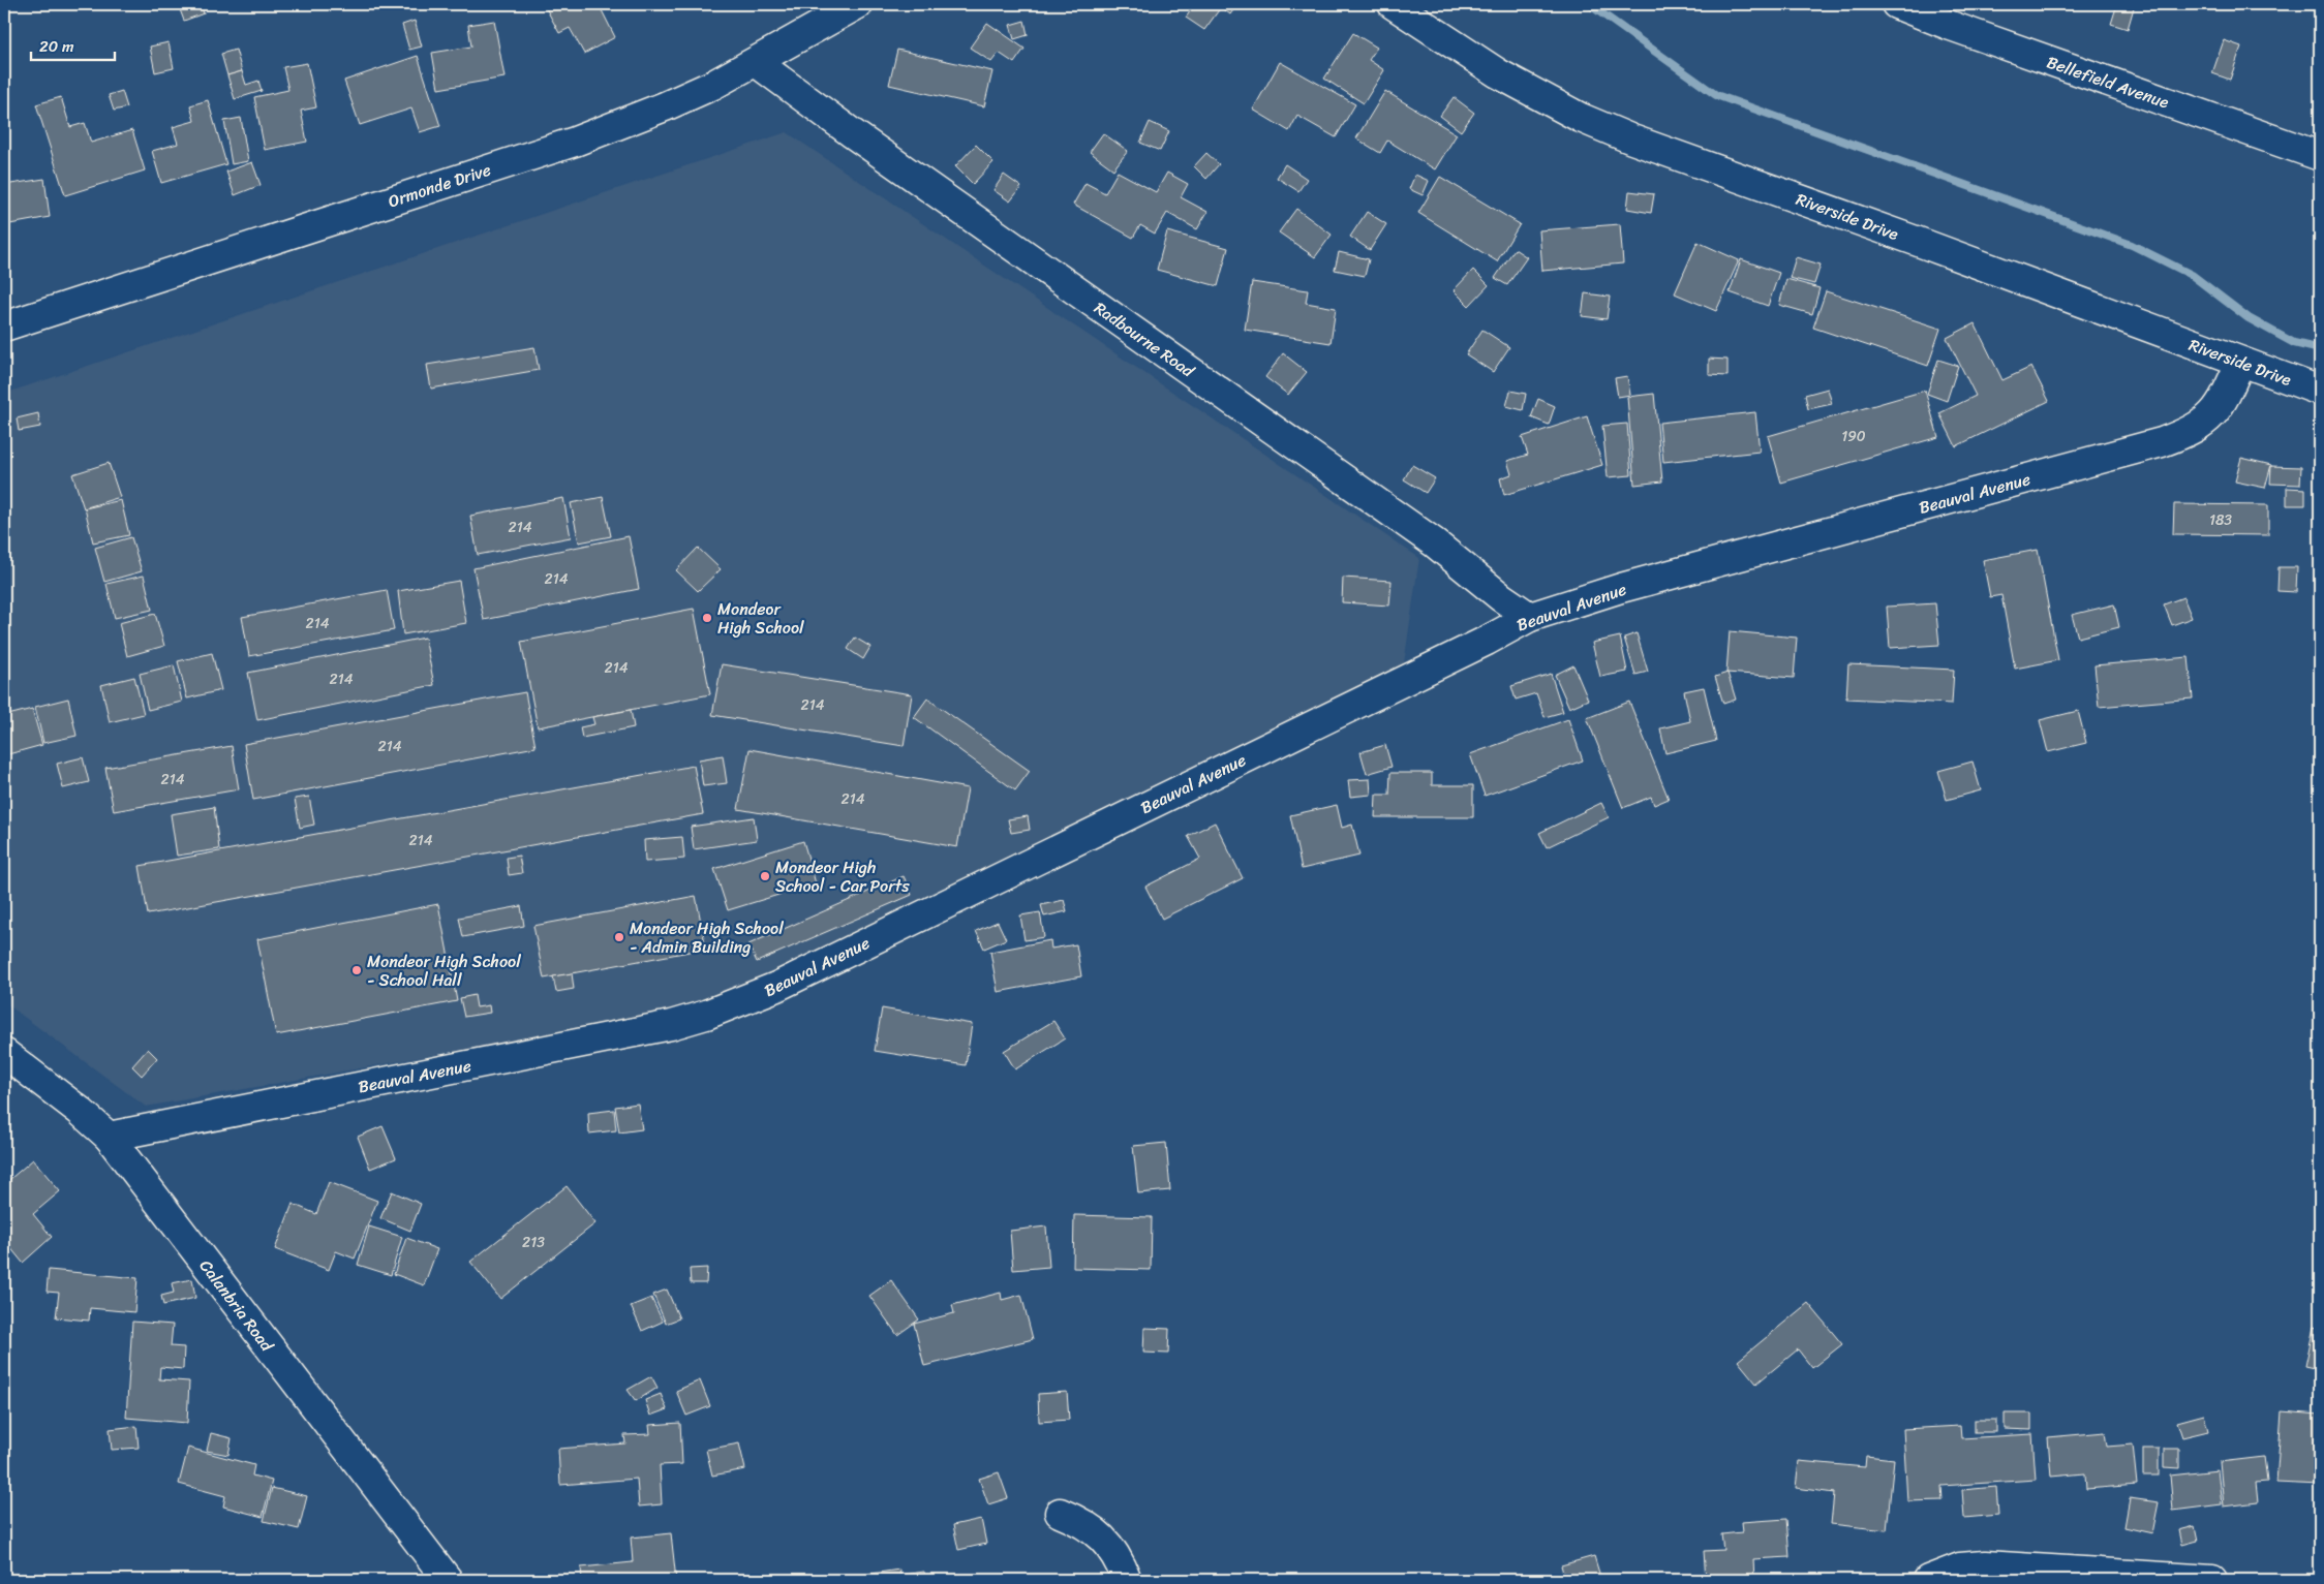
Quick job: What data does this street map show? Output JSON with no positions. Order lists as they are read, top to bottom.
{
  "streets": {
    "street": [
      "Bellefield Avenue",
      "Ormonde Drive",
      "Riverside Drive",
      "Radbourne Road",
      "Beauval Avenue",
      "Calanbria Road"
    ]
  },
  "crossings": [
    ["Ormonde Drive", "Radbourne Road"],
    ["Riverside Drive", "Beauval Avenue"],
    ["Radbourne Road", "Beauval Avenue"],
    ["Beauval Avenue", "Calanbria Road"]
  ],
  "places": [
    "Mondeor High School",
    "Mondeor High School - Car Ports",
    "Mondeor High School - Admin Building",
    "Mondeor High School - School Hall"
  ],
  "house_numbers": [
    "190",
    "183",
    "214",
    "214",
    "214",
    "214",
    "214",
    "214",
    "214",
    "214",
    "214",
    "214",
    "213"
  ],
  "scale_bar": "20 m"
}
